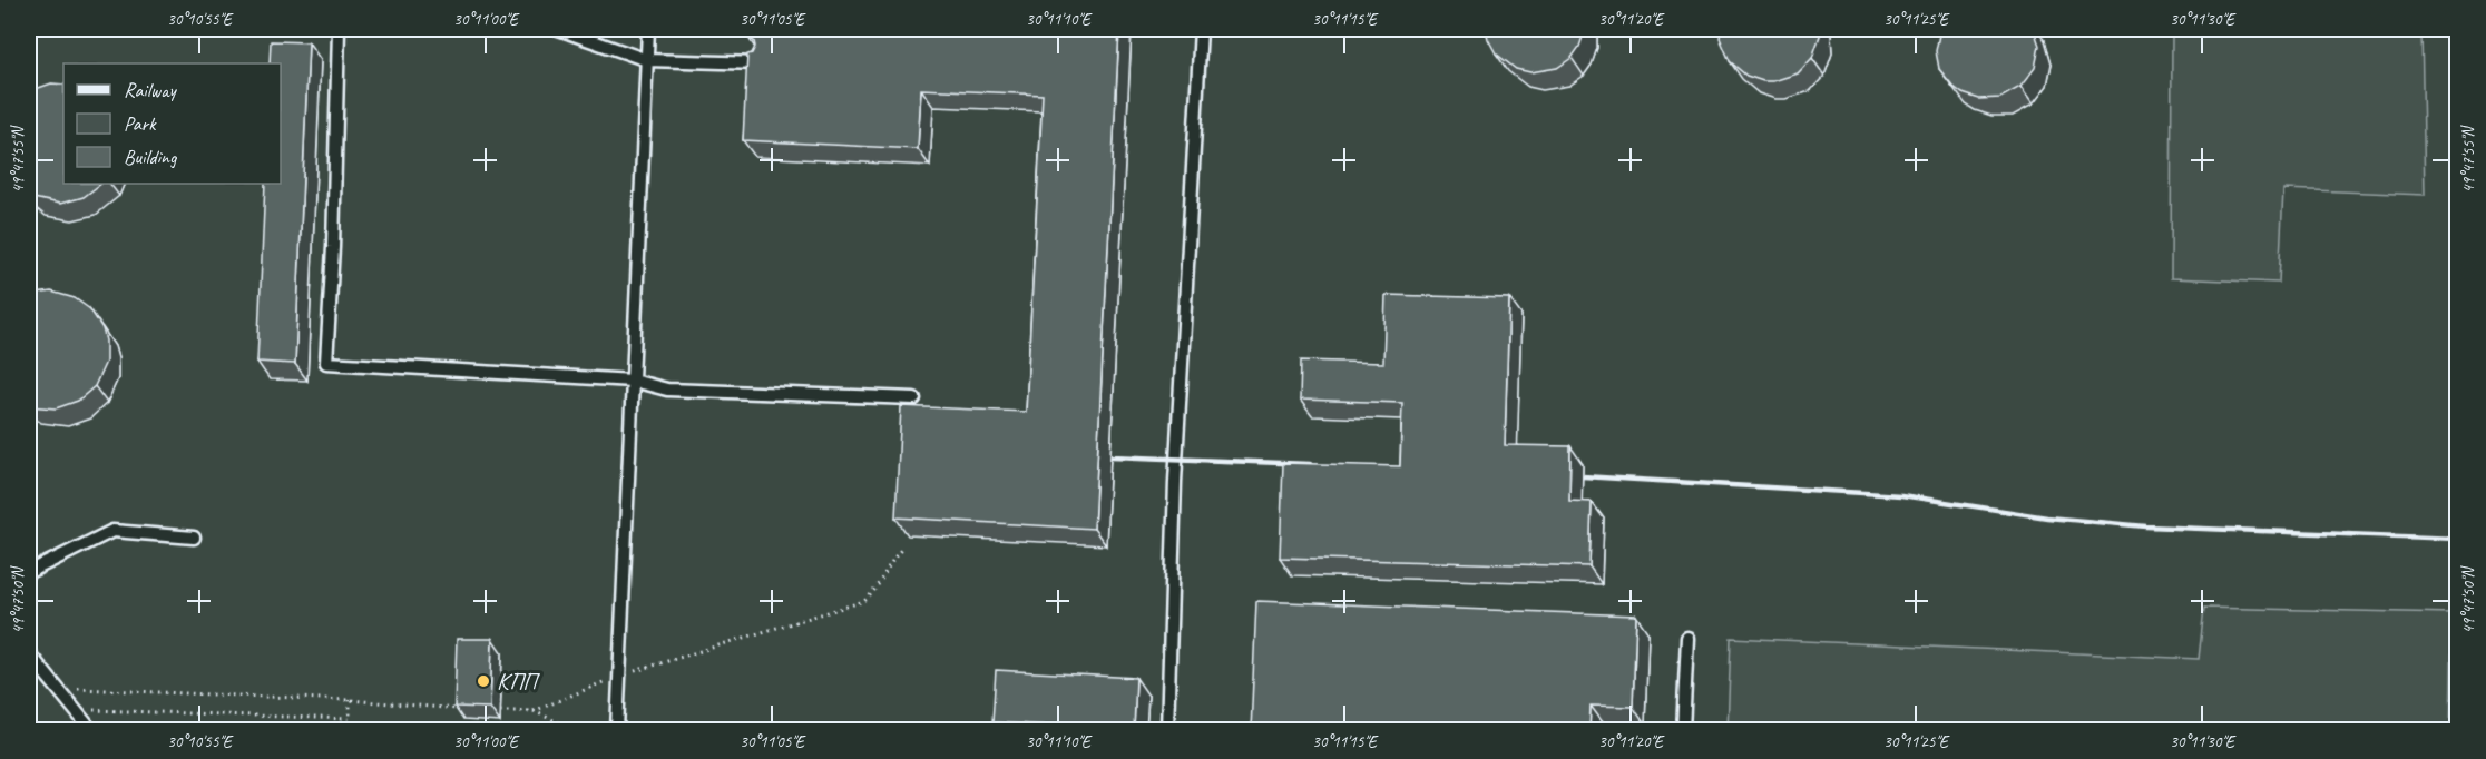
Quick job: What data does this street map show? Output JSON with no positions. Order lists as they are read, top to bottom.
{
  "places": ["КПП"],
  "legend": ["Railway", "Park", "Building"],
  "coordinates": [
    "30°10'55\"E",
    "30°11'00\"E",
    "30°11'05\"E",
    "30°11'10\"E",
    "30°11'15\"E",
    "30°11'20\"E",
    "30°11'25\"E",
    "30°11'30\"E",
    "49°47'55\"N",
    "49°47'50\"N"
  ]
}
